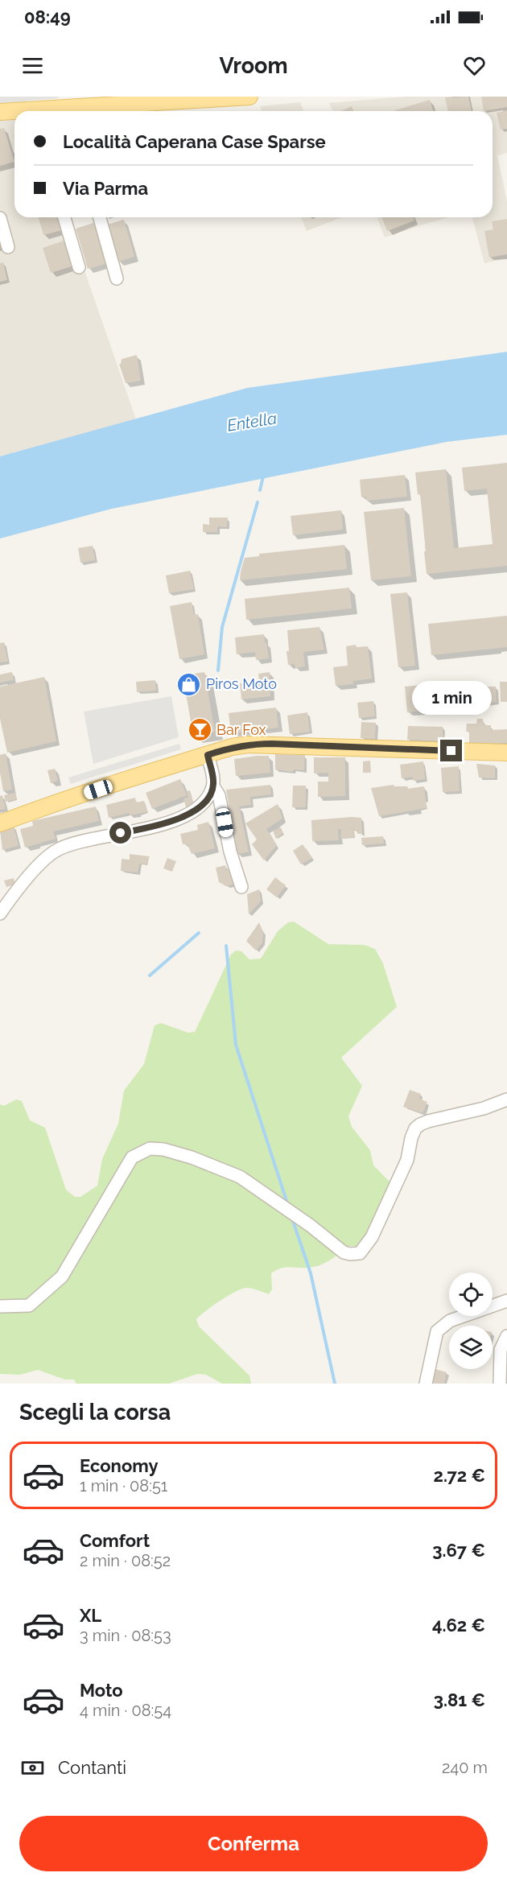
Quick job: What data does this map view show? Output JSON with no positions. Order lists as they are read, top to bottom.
{
  "water": ["Entella"],
  "places": {
    "shop": ["Piros Moto"],
    "bar": ["Bar Fox"]
  },
  "page": {
    "status": "08:49",
    "header": "Vroom",
    "banner": ["Località Caperana Case Sparse", "Via Parma"],
    "bubble": "1 min",
    "heading": "Scegli la corsa",
    "list": [
      {
        "name": "Economy",
        "note": "1 min · 08:51",
        "value": "2.72 €"
      },
      {
        "name": "Comfort",
        "note": "2 min · 08:52",
        "value": "3.67 €"
      },
      {
        "name": "XL",
        "note": "3 min · 08:53",
        "value": "4.62 €"
      },
      {
        "name": "Moto",
        "note": "4 min · 08:54",
        "value": "3.81 €"
      }
    ],
    "pay": ["Contanti", "240 m"],
    "buttons": "Conferma"
  }
}
